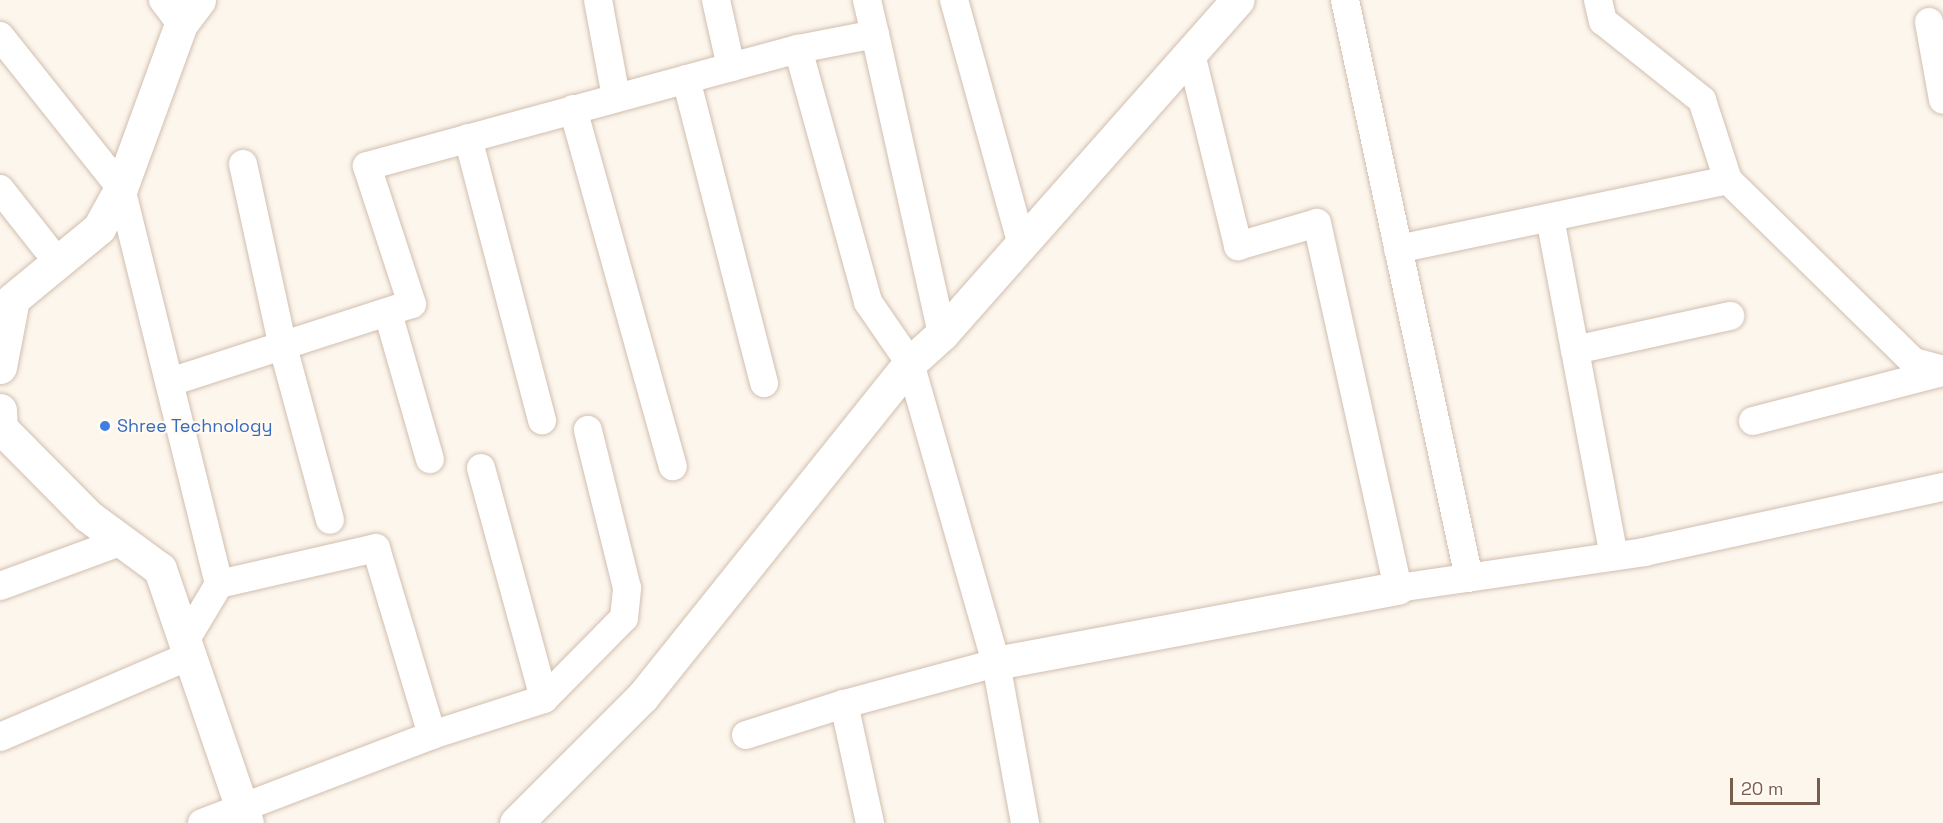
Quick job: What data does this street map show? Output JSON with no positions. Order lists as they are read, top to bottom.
{
  "places": ["Shree Technology"],
  "scale_bar": "20 m"
}
